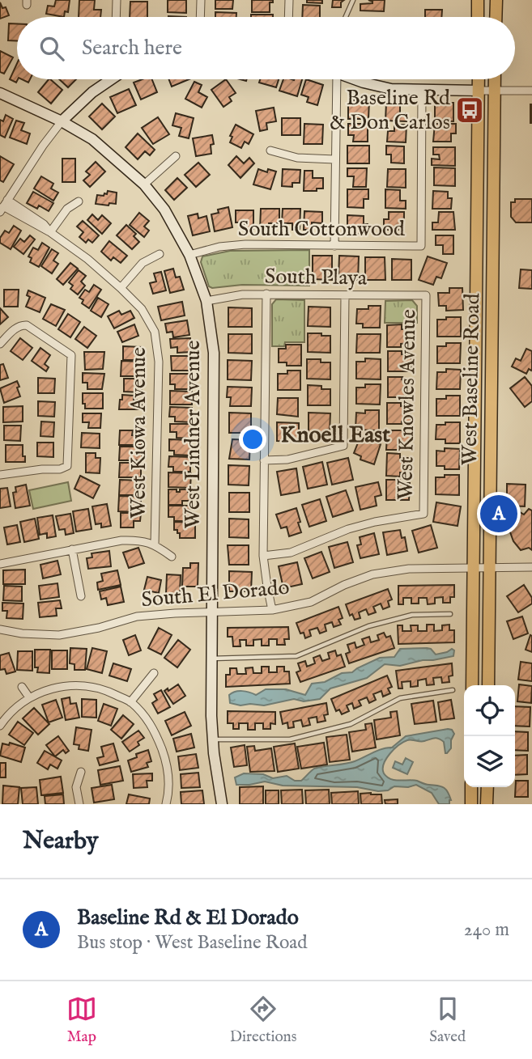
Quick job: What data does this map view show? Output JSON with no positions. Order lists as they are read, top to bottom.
{
  "streets": {
    "main road": ["West Baseline Road"],
    "street": [
      "South Cottonwood",
      "South Playa",
      "West Knowles Avenue",
      "West Kiowa Avenue",
      "West Lindner Avenue",
      "South El Dorado"
    ]
  },
  "crossings": [
    ["South Cottonwood", "West Lindner Avenue"],
    ["South Playa", "West Knowles Avenue"],
    ["South Playa", "West Lindner Avenue"],
    ["West Baseline Road", "South El Dorado"],
    ["West Lindner Avenue", "South El Dorado"]
  ],
  "districts": ["Knoell East"],
  "places": {
    "bus stop": ["Baseline Rd & Don Carlos"]
  },
  "page": {
    "search": "Search here",
    "pins": "A",
    "heading": "Nearby",
    "list": [
      {
        "mark": "A",
        "name": "Baseline Rd & El Dorado",
        "note": "Bus stop · West Baseline Road",
        "value": "240 m"
      }
    ],
    "nav": ["Map", "Directions", "Saved"]
  }
}
